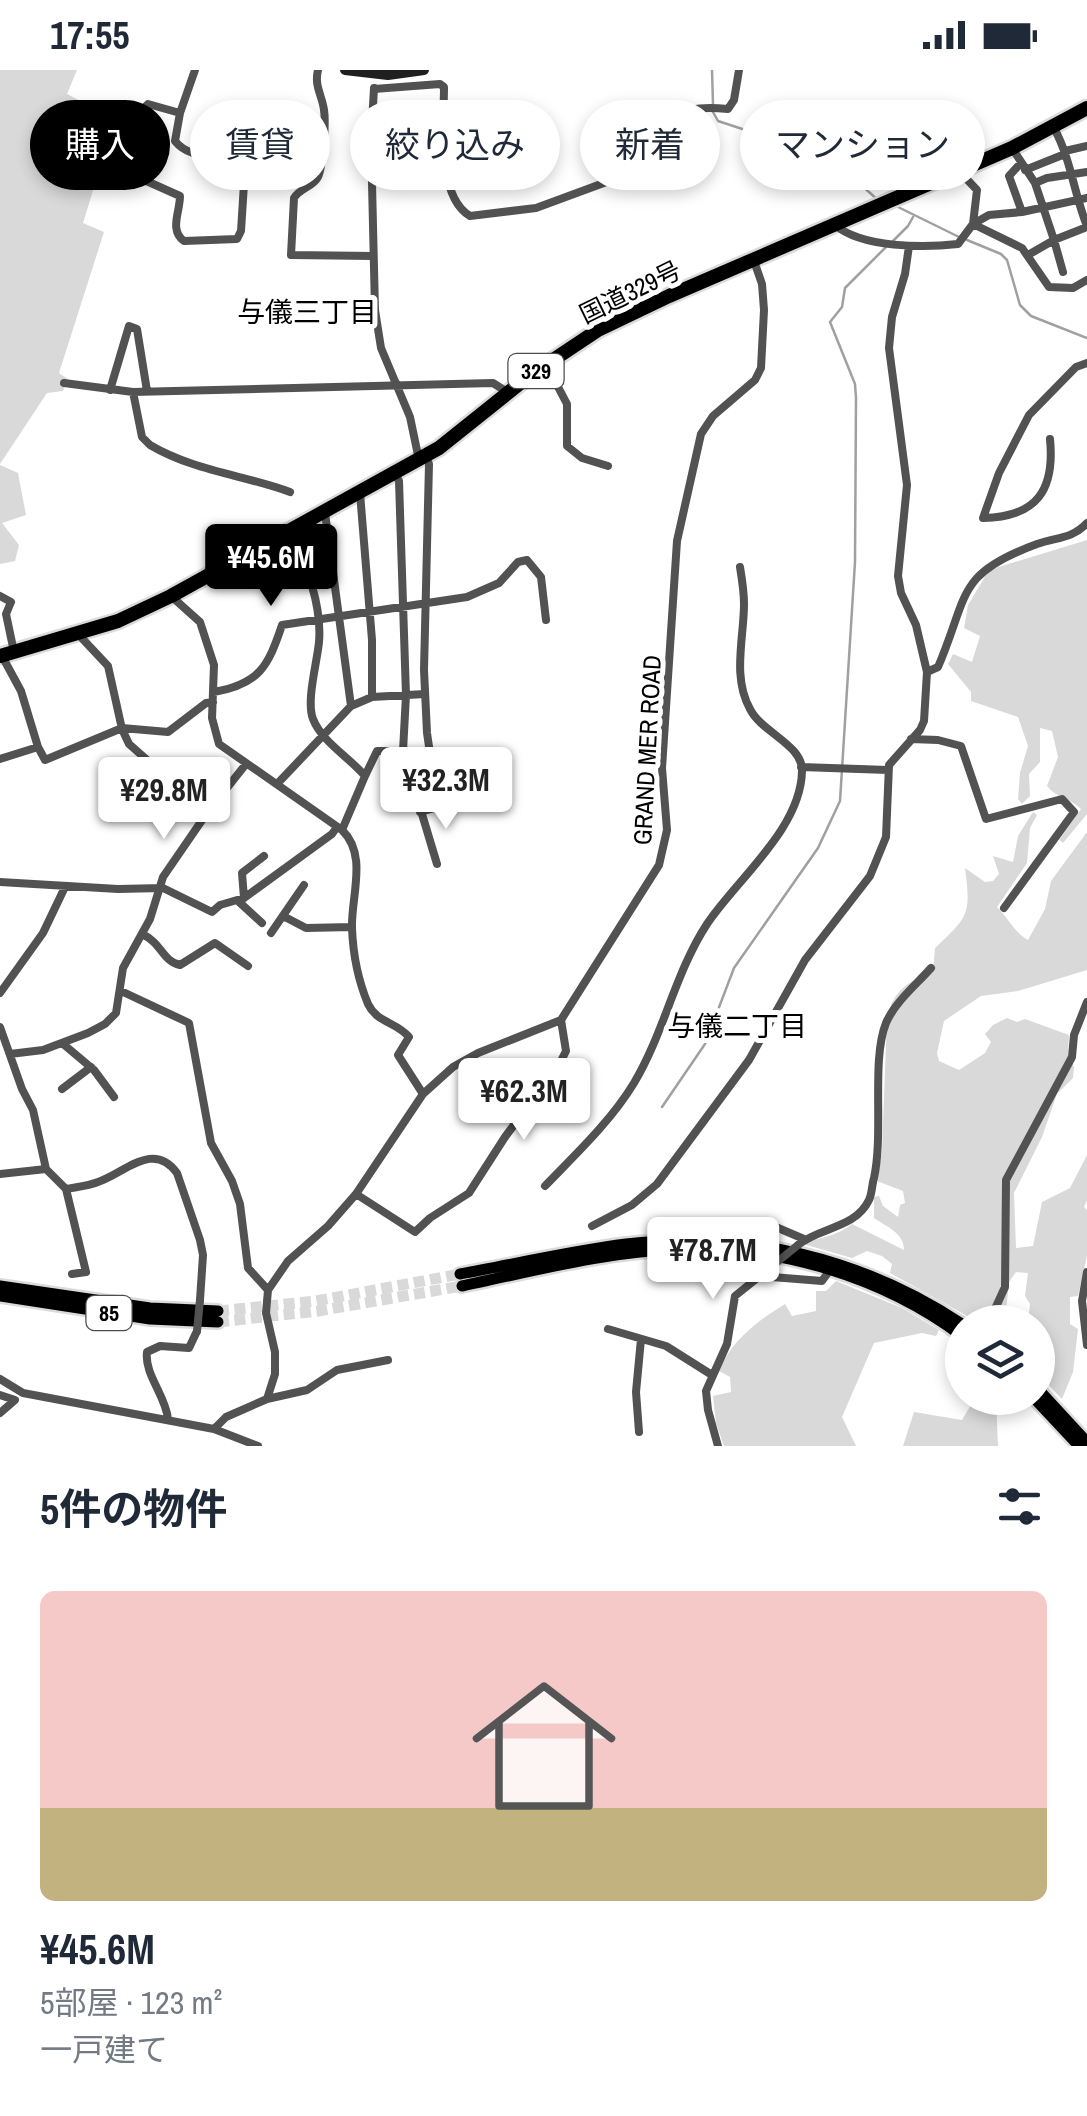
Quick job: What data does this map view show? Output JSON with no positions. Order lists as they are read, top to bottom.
{
  "streets": {
    "highway": ["国道329号", "329"],
    "main road": ["85"],
    "street": ["GRAND MER ROAD"]
  },
  "crossings": [
    ["国道329号", "GRAND MER ROAD"]
  ],
  "districts": ["与儀三丁目", "与儀二丁目"],
  "page": {
    "status": "17:55",
    "chip": [
      "購入",
      "賃貸",
      "絞り込み",
      "新着",
      "マンション"
    ],
    "price": [
      "¥45.6M",
      "¥32.3M",
      "¥29.8M",
      "¥62.3M",
      "¥78.7M"
    ],
    "heading": "5件の物件",
    "list": [
      {
        "name": "¥45.6M",
        "note": "5部屋 · 123 m² · 一戸建て"
      }
    ]
  }
}
